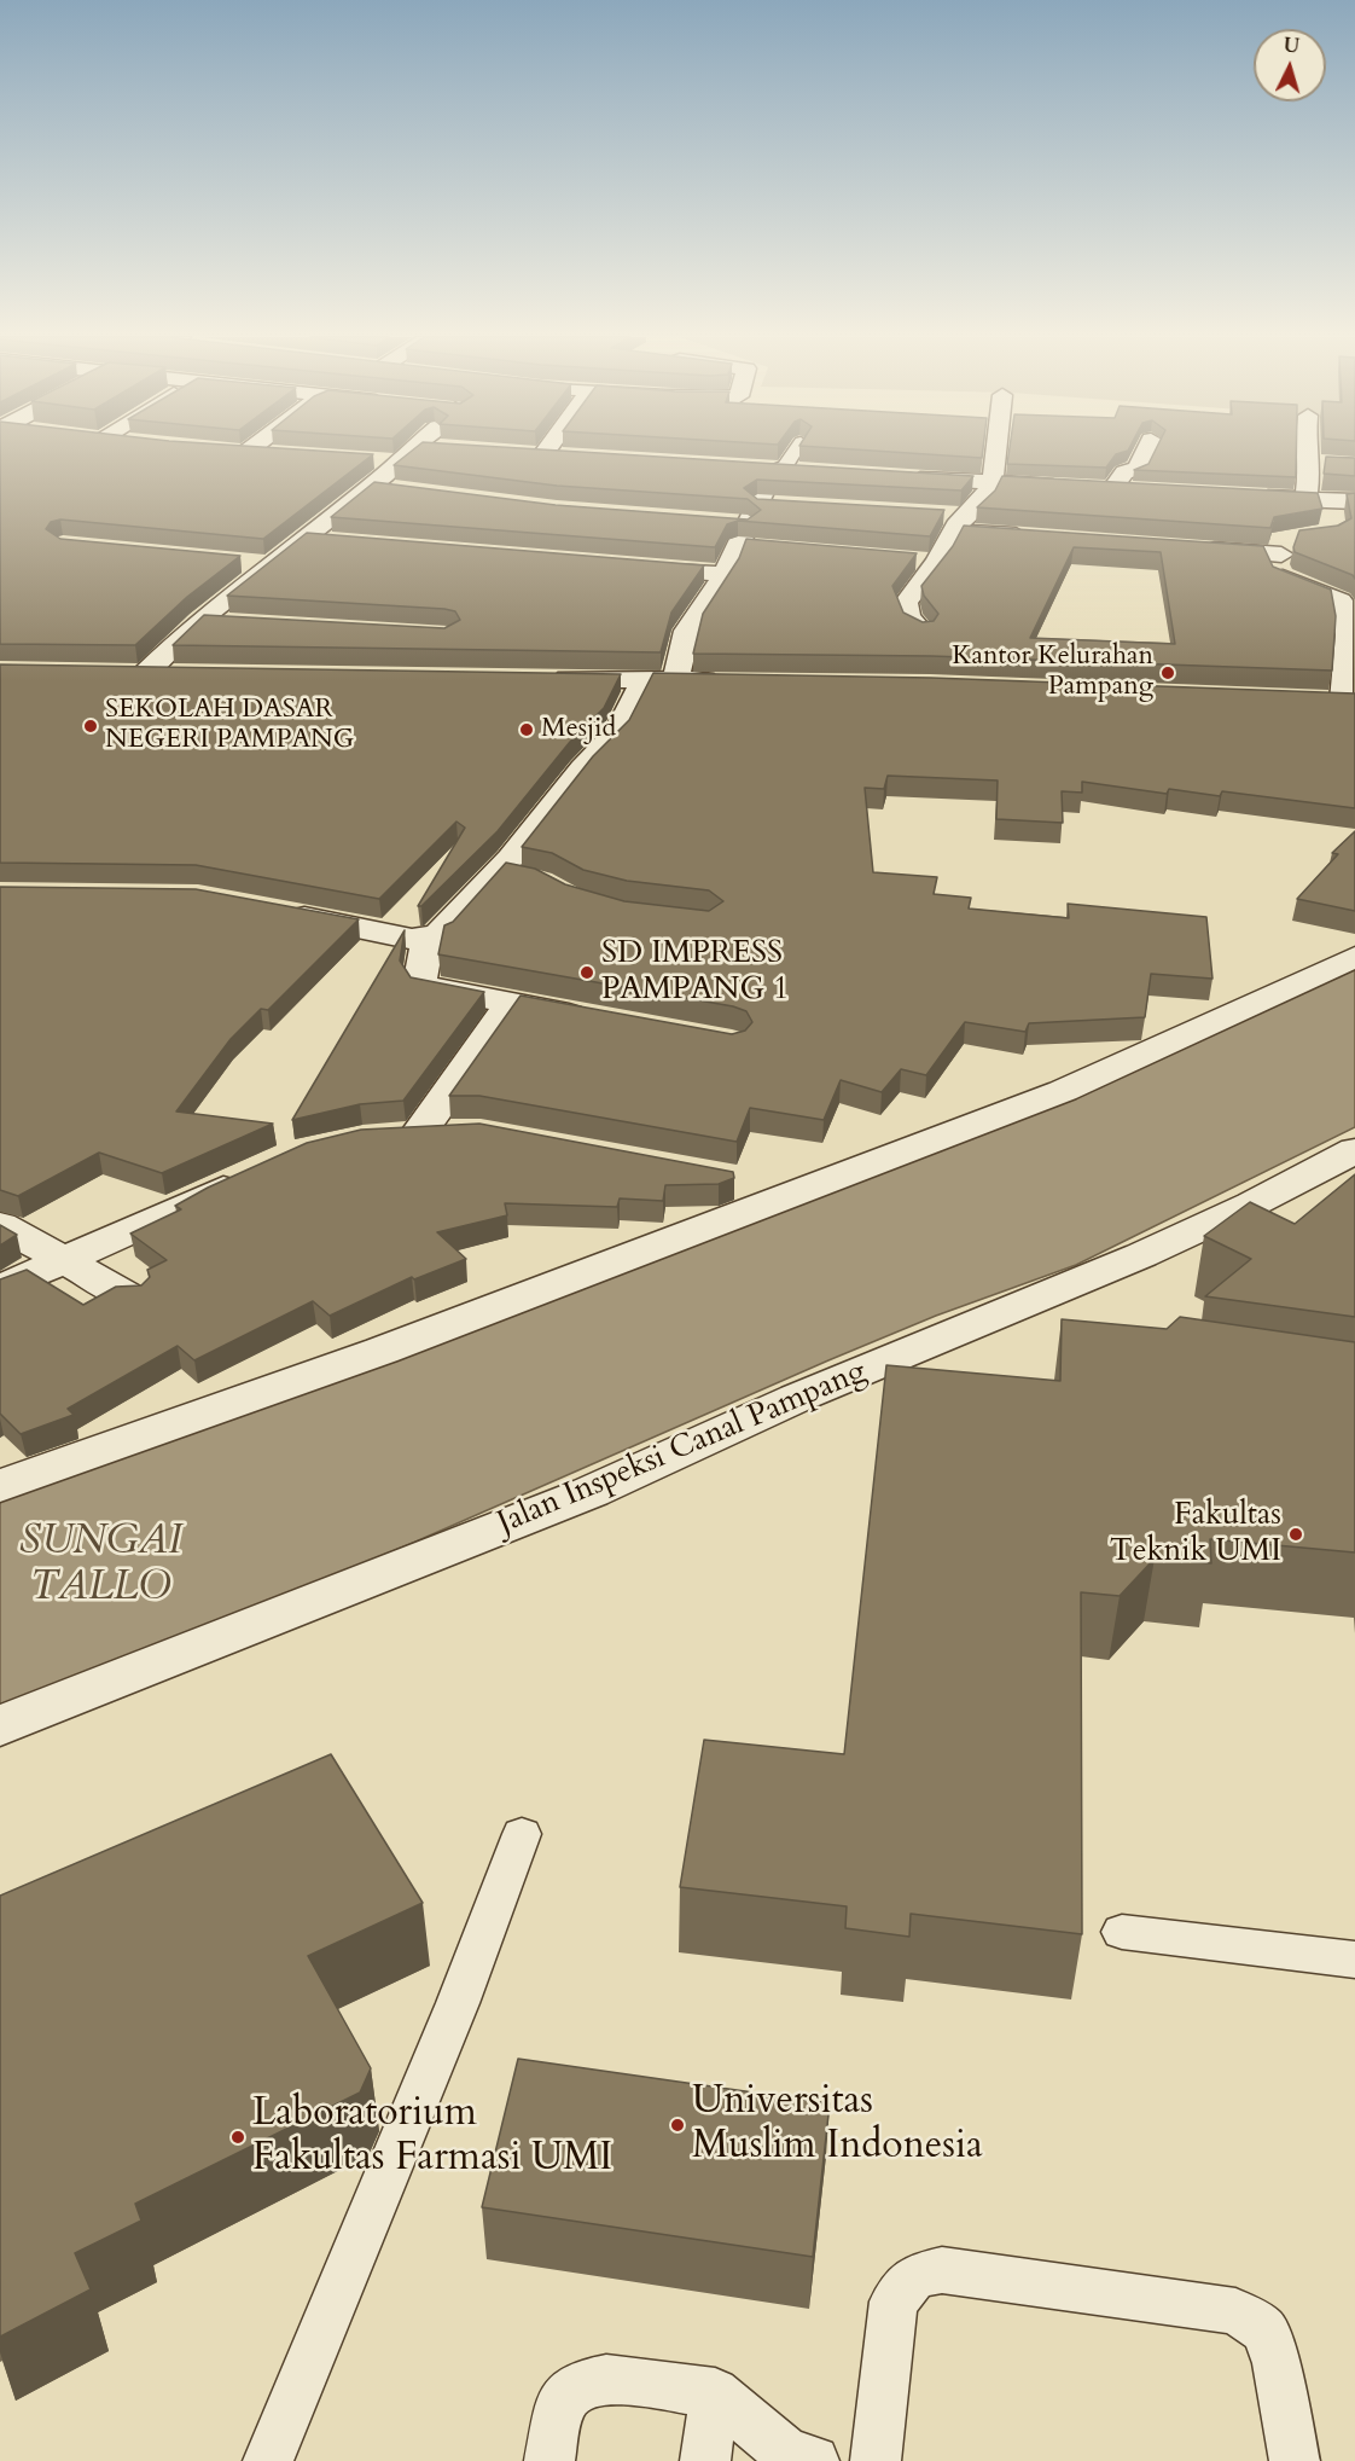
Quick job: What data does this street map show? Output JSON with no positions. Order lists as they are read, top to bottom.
{
  "streets": {
    "street": ["Jalan Inspeksi Canal Pampang"]
  },
  "water": ["SUNGAI TALLO"],
  "places": [
    "Kantor Kelurahan Pampang",
    "SEKOLAH DASAR NEGERI PAMPANG",
    "Mesjid",
    "SD IMPRESS PAMPANG 1",
    "Fakultas Teknik UMI",
    "Universitas Muslim Indonesia",
    "Laboratorium Fakultas Farmasi UMI"
  ],
  "north": "top"
}
